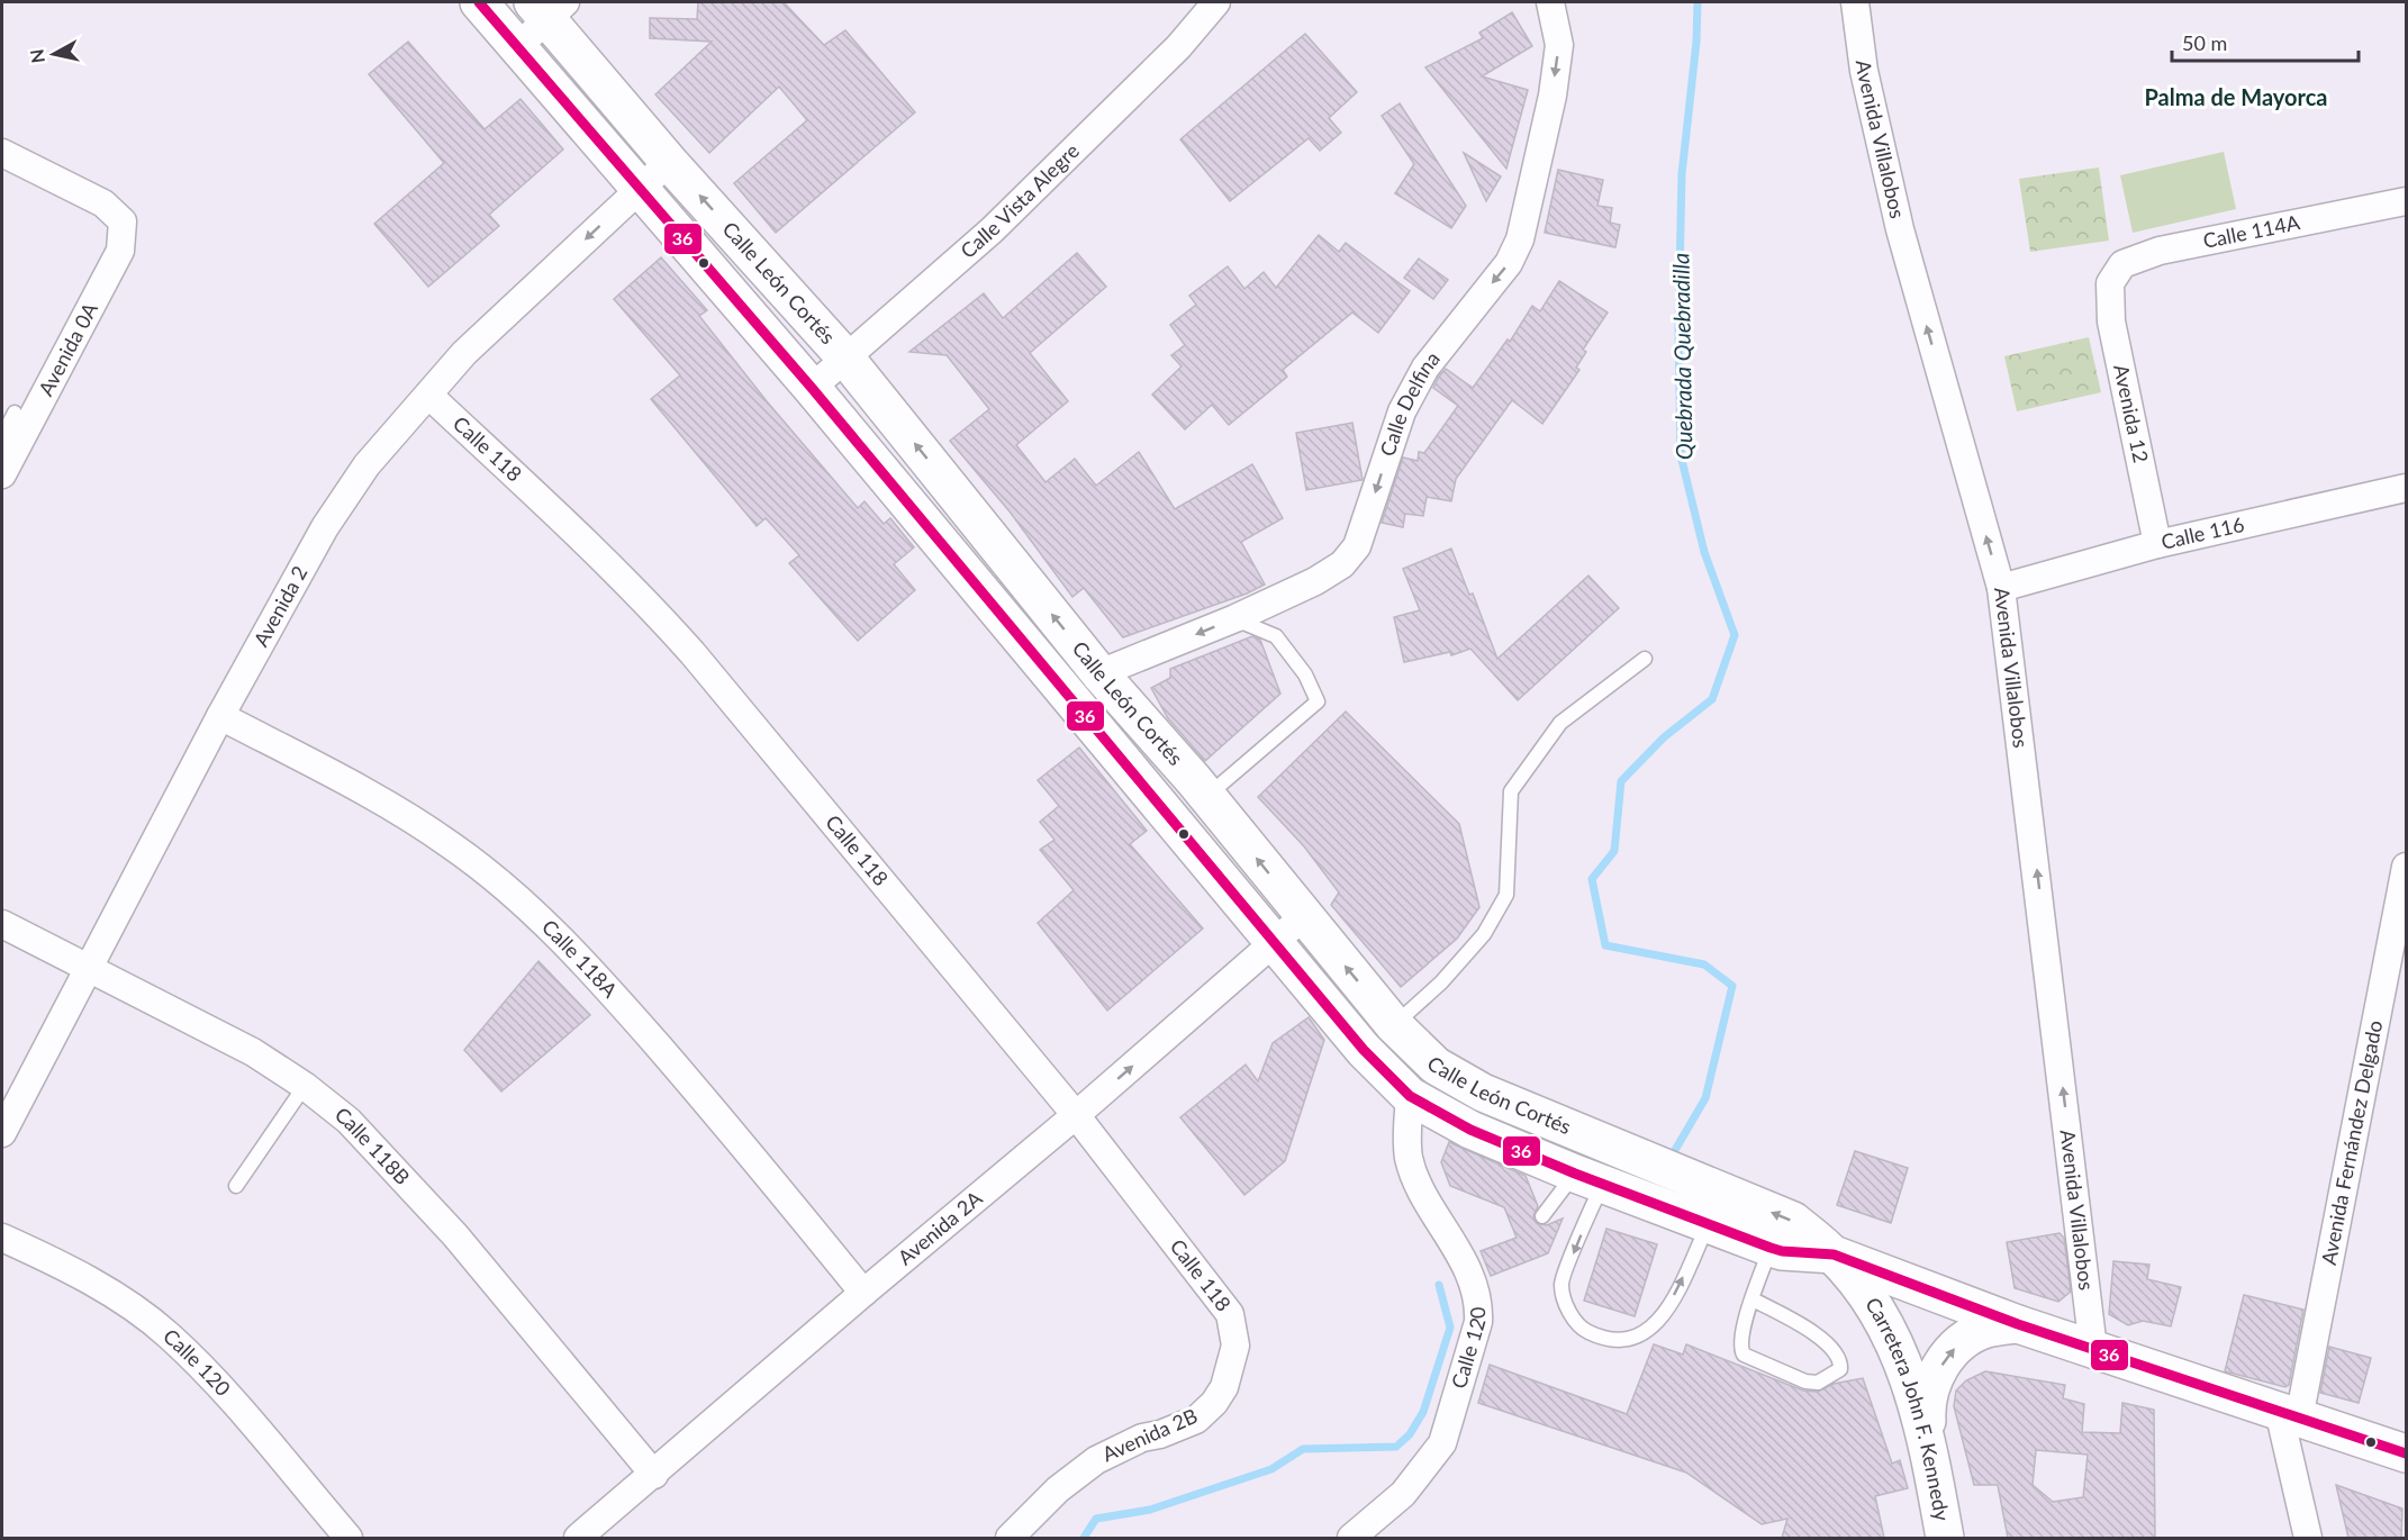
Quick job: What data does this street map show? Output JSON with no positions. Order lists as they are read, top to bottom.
{
  "streets": {
    "main road": ["Calle León Cortés", "Carretera John F. Kennedy"],
    "street": [
      "Avenida Villalobos",
      "Calle Vista Alegre",
      "Calle 114A",
      "Avenida 0A",
      "Calle Delfina",
      "Avenida 12",
      "Calle 118",
      "Calle 116",
      "Avenida 2",
      "Calle 118A",
      "Avenida Fernández Delgado",
      "Calle 118B",
      "Avenida 2A",
      "Calle 120",
      "Avenida 2B"
    ]
  },
  "crossings": [
    ["Avenida Villalobos", "Calle León Cortés"],
    ["Avenida Villalobos", "Calle 116"],
    ["Calle Vista Alegre", "Calle León Cortés"],
    ["Calle 114A", "Avenida 12"],
    ["Calle León Cortés", "Calle Delfina"],
    ["Calle León Cortés", "Avenida 2"],
    ["Calle León Cortés", "Avenida Fernández Delgado"],
    ["Calle León Cortés", "Avenida 2A"],
    ["Calle León Cortés", "Calle 120"],
    ["Calle León Cortés", "Carretera John F. Kennedy"],
    ["Avenida 12", "Calle 116"],
    ["Calle 118", "Avenida 2"],
    ["Calle 118", "Avenida 2A"],
    ["Calle 118", "Avenida 2B"],
    ["Avenida 2", "Calle 118A"],
    ["Avenida 2", "Calle 118B"],
    ["Calle 118A", "Avenida 2A"],
    ["Calle 118B", "Avenida 2A"]
  ],
  "one_way": ["Avenida Villalobos", "Calle Delfina"],
  "districts": ["Palma de Mayorca"],
  "water": ["Quebrada Quebradilla"],
  "lines": ["transit line 36"],
  "scale_bar": "50 m",
  "north": "left"
}
